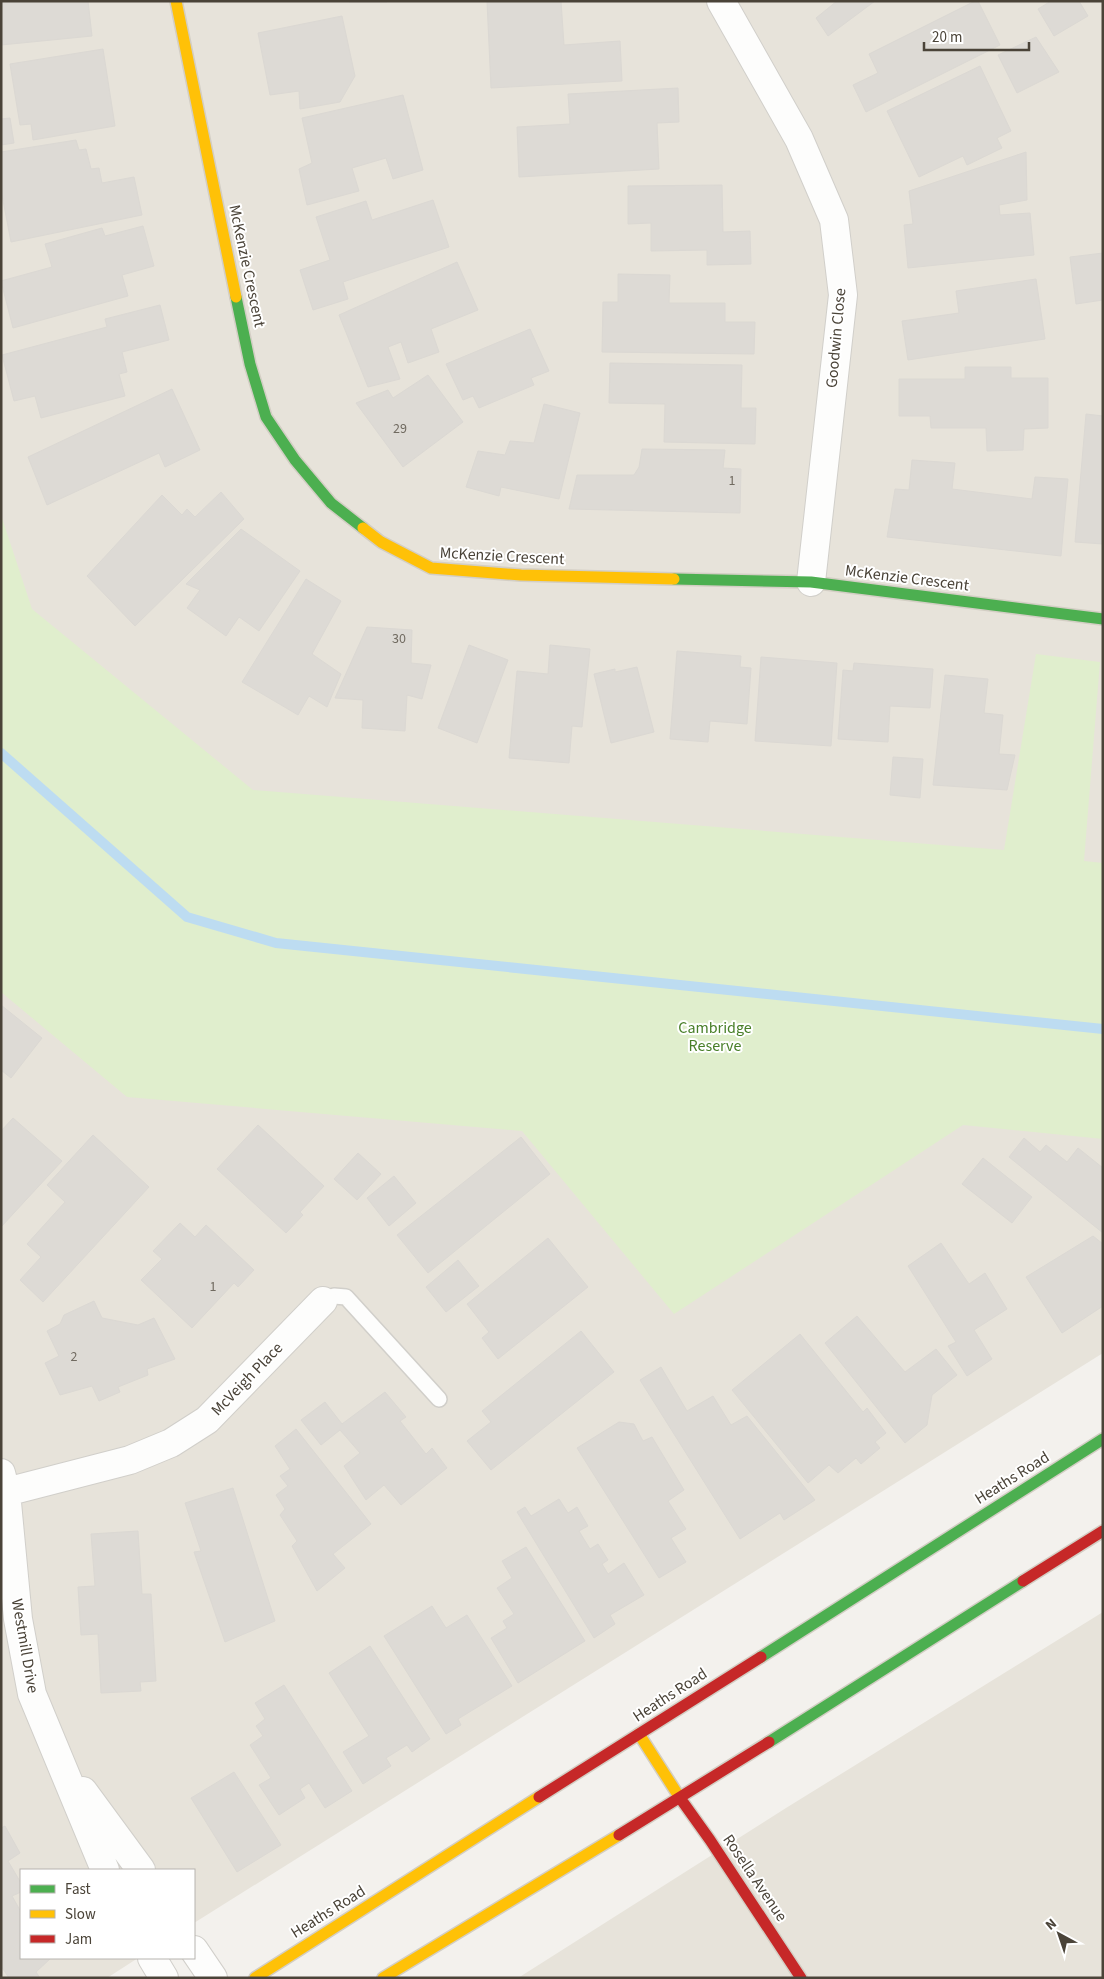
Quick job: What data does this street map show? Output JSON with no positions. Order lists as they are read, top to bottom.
{
  "streets": {
    "main road": ["McKenzie Crescent", "Heaths Road", "Rosella Avenue"],
    "street": ["Goodwin Close", "McVeigh Place", "Westmill Drive"]
  },
  "crossings": [
    ["McKenzie Crescent", "Goodwin Close"],
    ["McVeigh Place", "Westmill Drive"],
    ["Heaths Road", "Rosella Avenue"]
  ],
  "parks": ["Cambridge Reserve"],
  "house_numbers": [
    "29",
    "1",
    "30",
    "1",
    "2"
  ],
  "legend": ["Fast", "Slow", "Jam"],
  "scale_bar": "20 m",
  "north": "top left"
}
